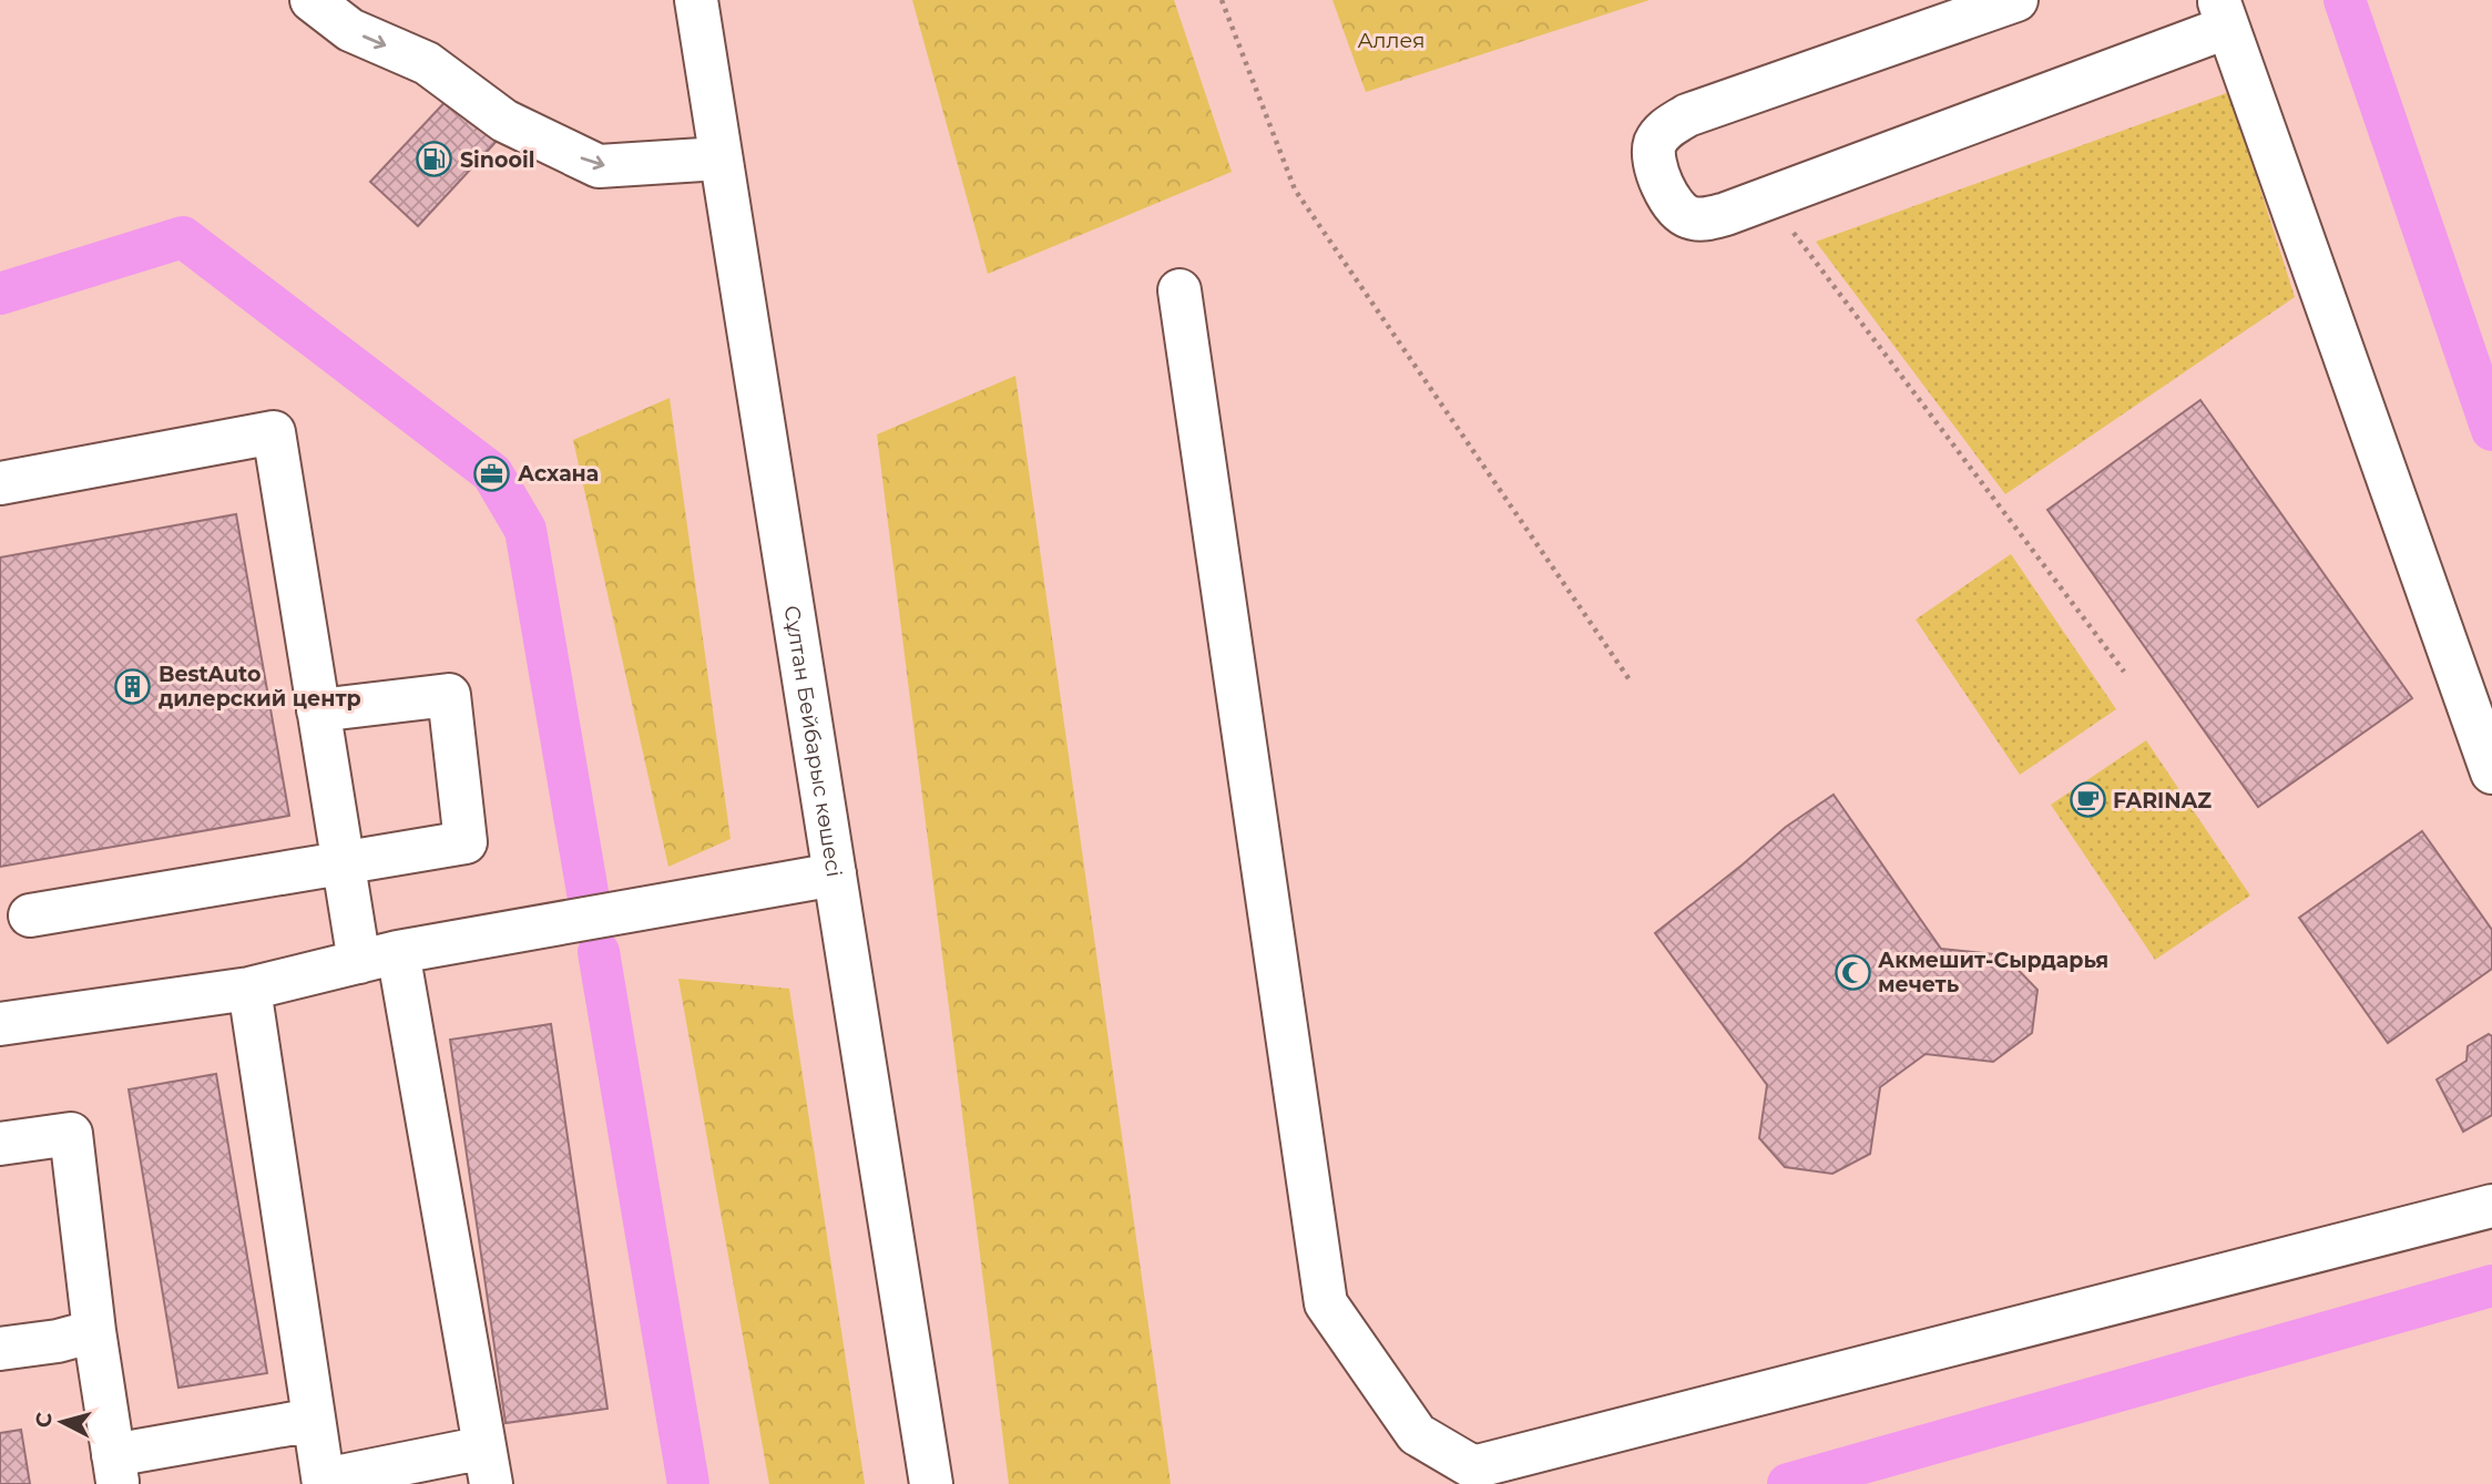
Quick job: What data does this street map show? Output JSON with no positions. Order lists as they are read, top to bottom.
{
  "streets": {
    "main road": ["Сұлтан Бейбарыс көшесі"]
  },
  "parks": ["Аллея"],
  "places": {
    "fuel station": ["Sinooil"],
    "office": ["Асхана"],
    "building": ["BestAuto дилерский центр"],
    "cafe": ["FARINAZ"],
    "mosque": ["Акмешит-Сырдарья мечеть"]
  },
  "north": "left"
}
